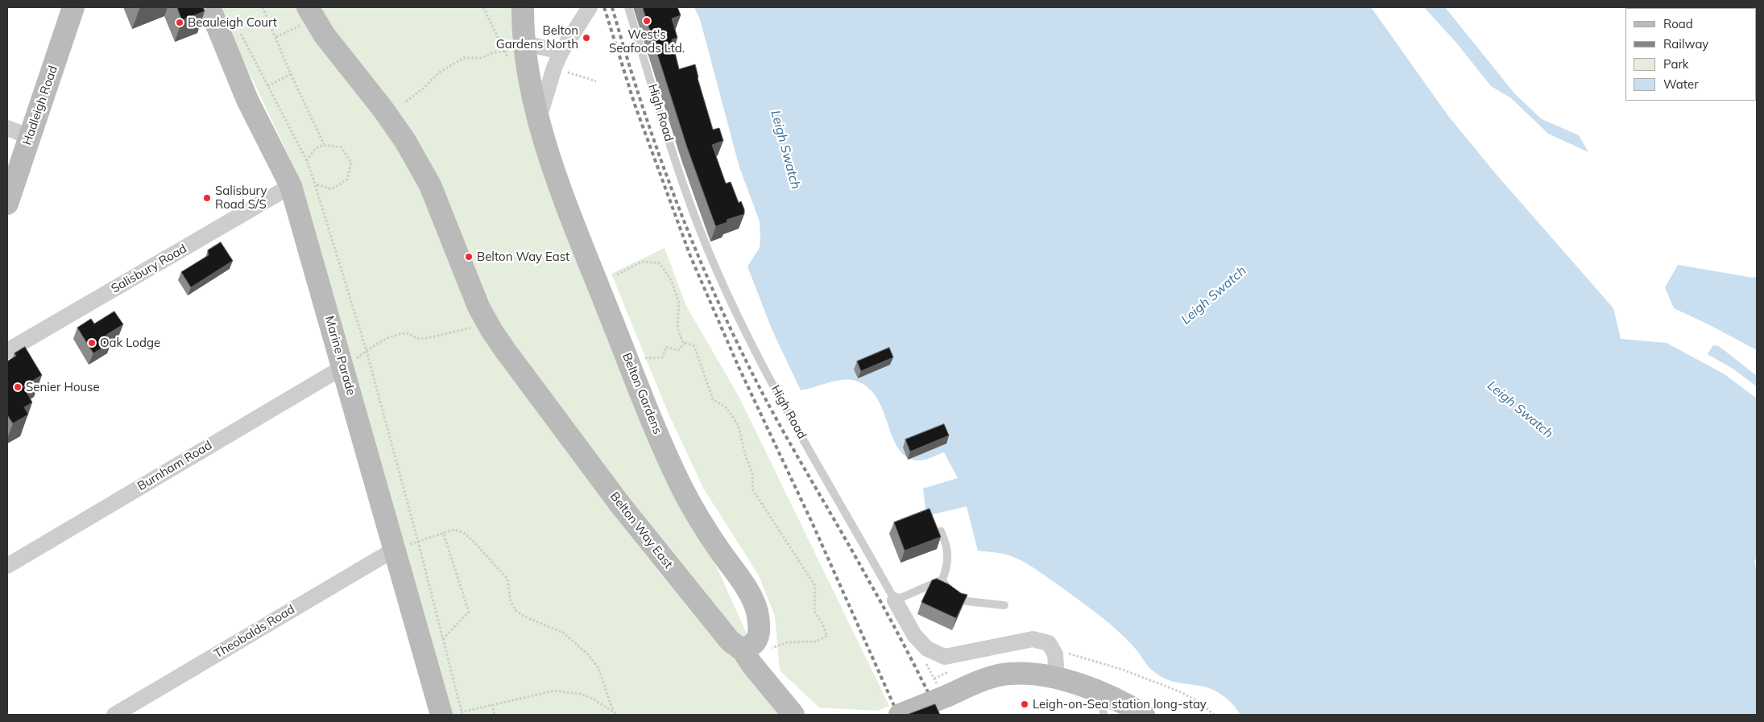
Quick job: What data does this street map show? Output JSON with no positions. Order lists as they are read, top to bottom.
{
  "streets": {
    "street": [
      "Hadleigh Road",
      "High Road",
      "Salisbury Road",
      "Marine Parade",
      "Belton Gardens",
      "Burnham Road",
      "Belton Way East",
      "Theobalds Road"
    ]
  },
  "crossings": [
    ["Salisbury Road", "Marine Parade"],
    ["Marine Parade", "Burnham Road"],
    ["Marine Parade", "Theobalds Road"],
    ["Belton Gardens", "Belton Way East"]
  ],
  "water": ["Leigh Swatch"],
  "places": [
    "West's Seafoods Ltd.",
    "Beauleigh Court",
    "Belton Gardens North",
    "Salisbury Road S/S",
    "Belton Way East",
    "Oak Lodge",
    "Senier House",
    "Leigh-on-Sea station long-stay"
  ],
  "legend": [
    "Road",
    "Railway",
    "Park",
    "Water"
  ]
}
